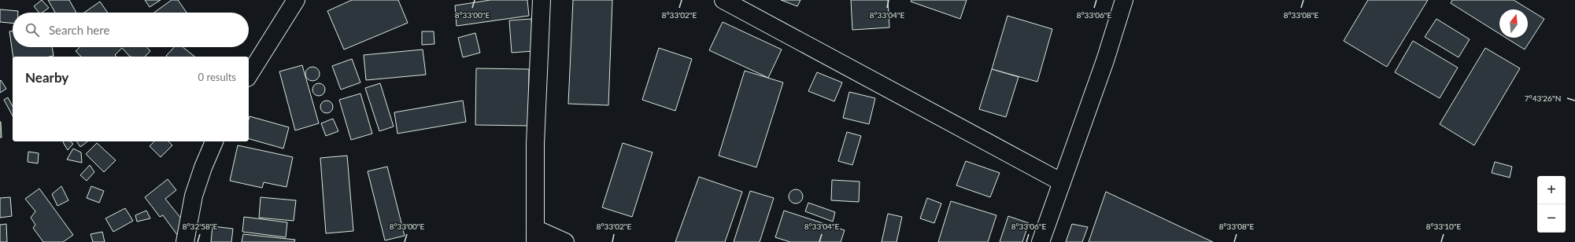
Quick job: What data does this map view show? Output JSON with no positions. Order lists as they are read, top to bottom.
{
  "north": "top",
  "page": {
    "search": "Search here",
    "heading": ["Nearby", "0 results"],
    "map_buttons": ["+", "−"]
  },
  "coordinates": [
    "8°33'00\"E",
    "8°33'02\"E",
    "8°33'04\"E",
    "8°33'06\"E",
    "8°33'08\"E",
    "7°43'26\"N",
    "8°32'58\"E",
    "8°33'10\"E"
  ]
}
